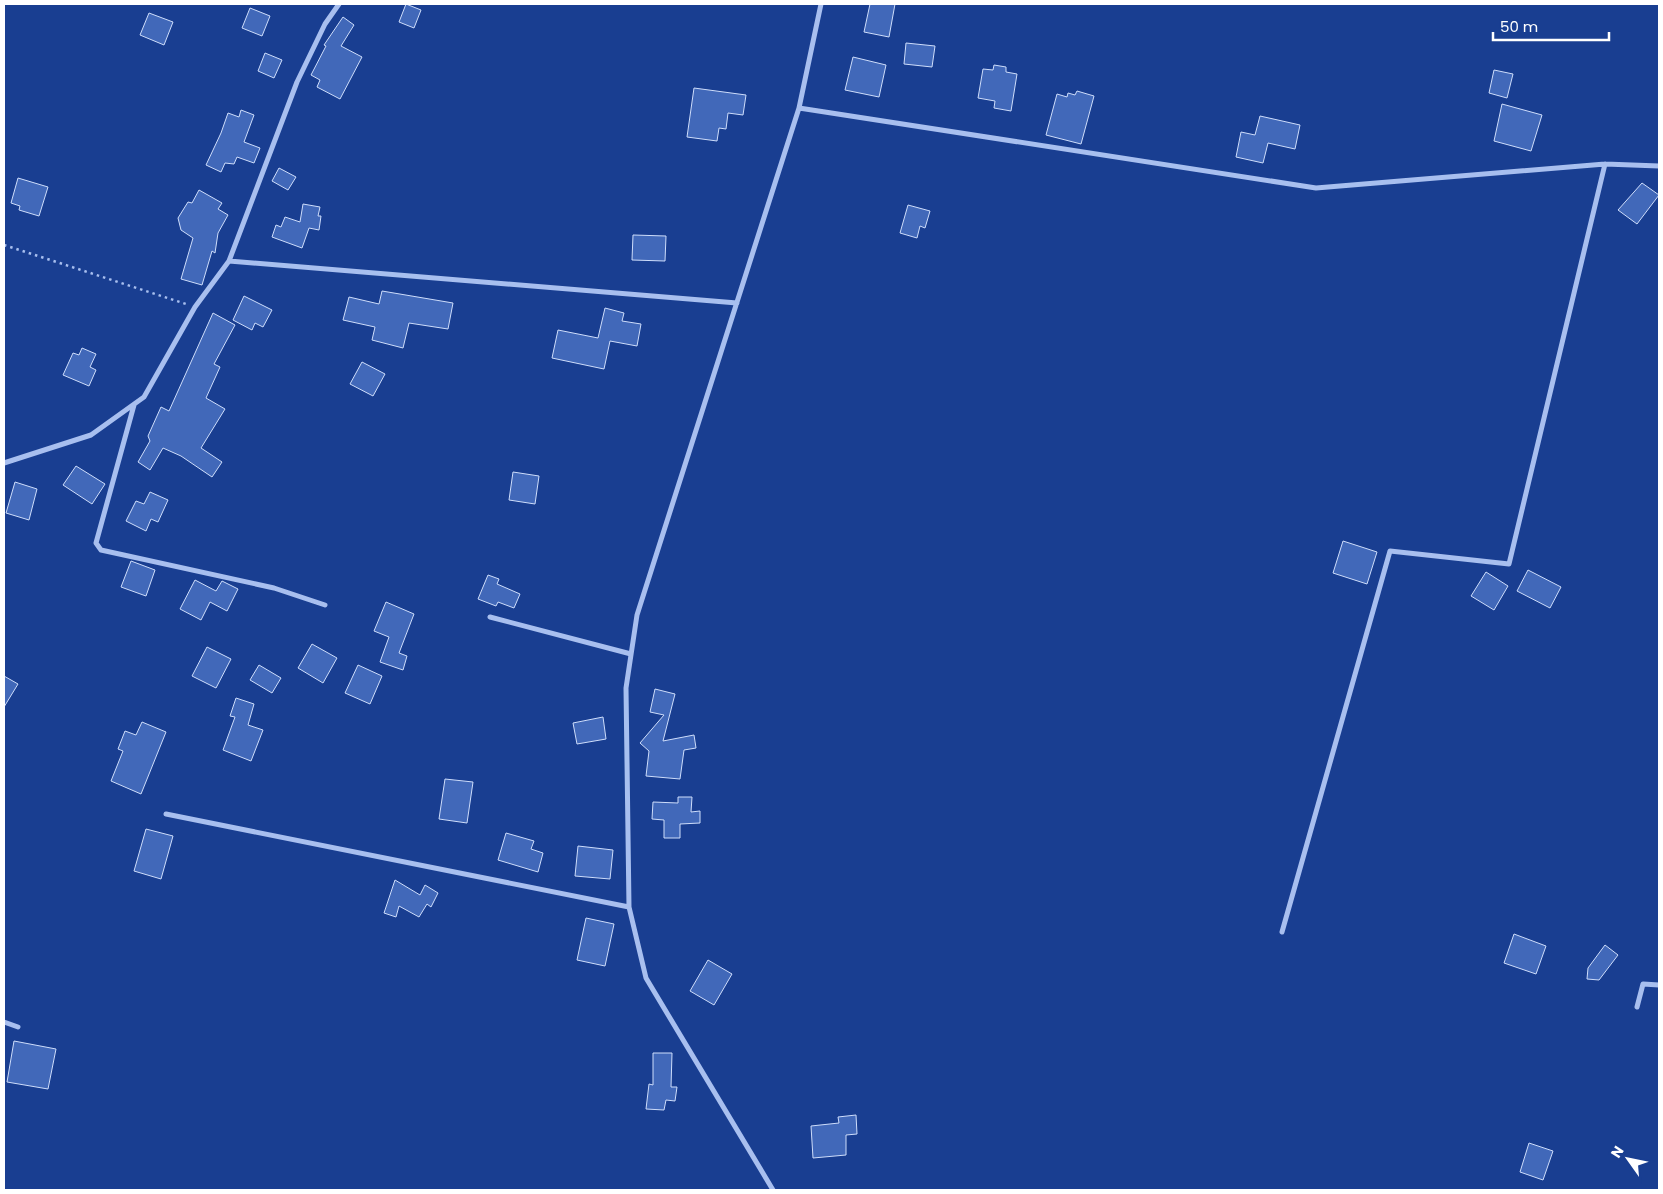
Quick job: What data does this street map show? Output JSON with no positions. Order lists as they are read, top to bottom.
{
  "scale_bar": "50 m",
  "north": "top left"
}
